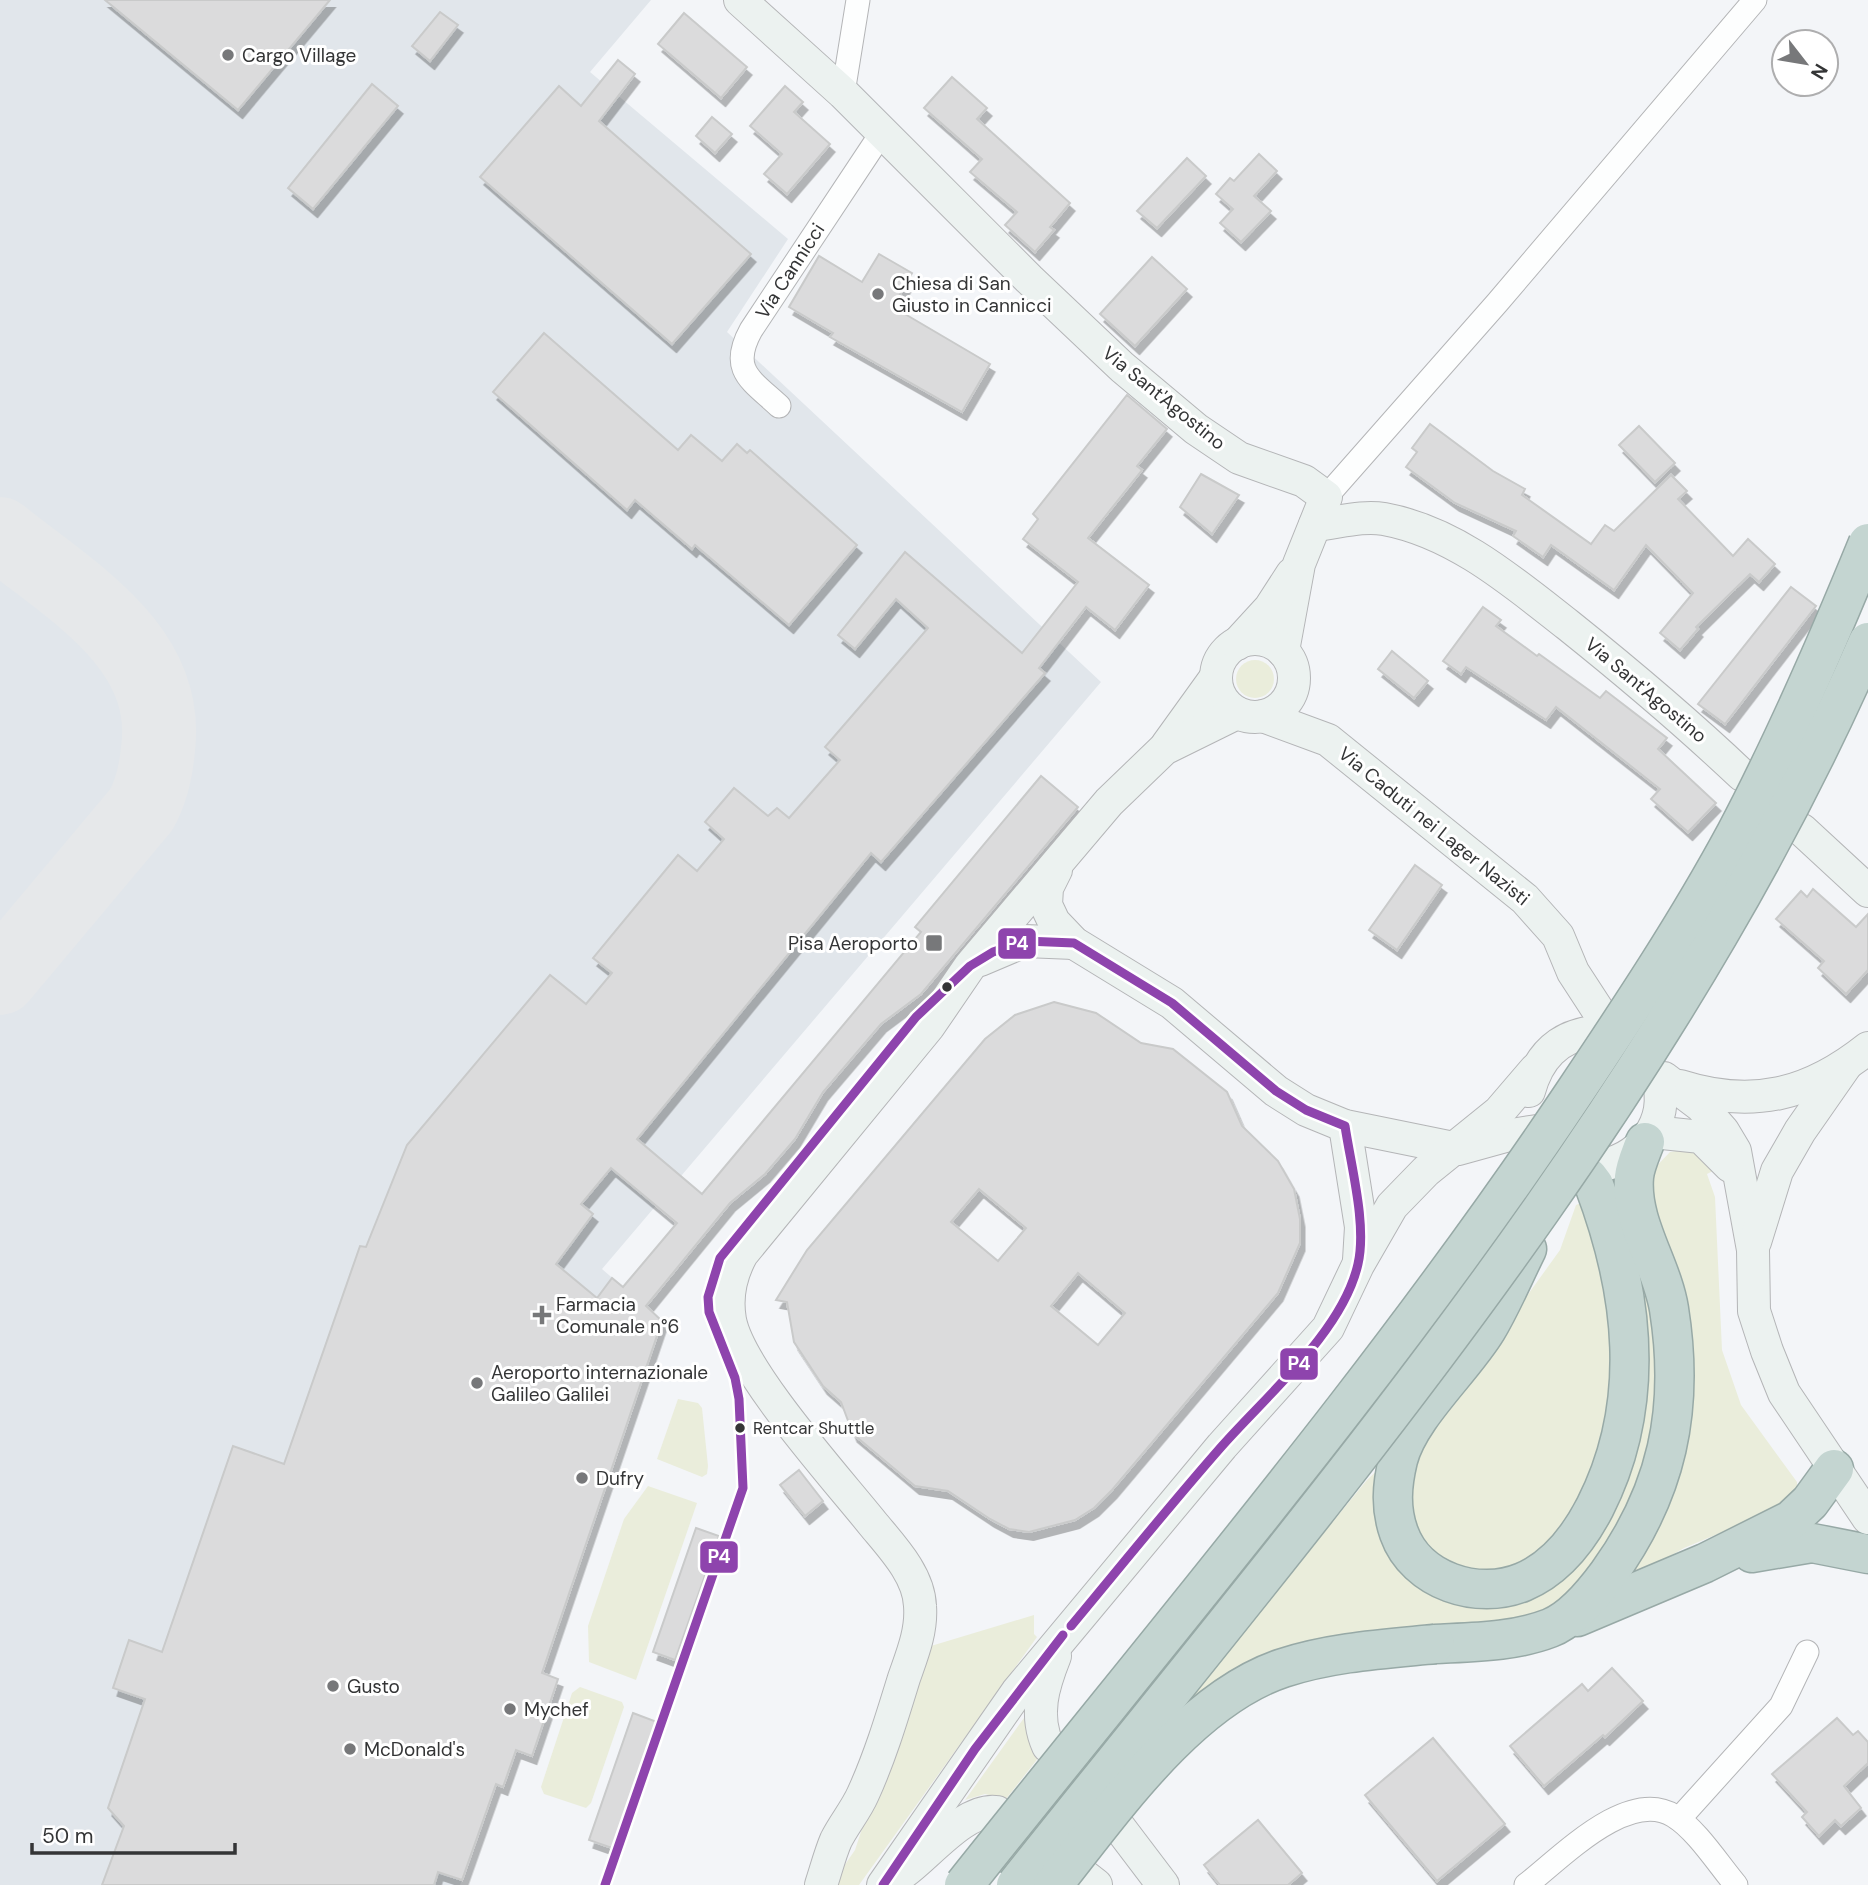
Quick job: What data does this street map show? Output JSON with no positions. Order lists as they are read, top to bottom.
{
  "streets": {
    "street": ["Via Cannicci", "Via Sant'Agostino", "Via Caduti nei Lager Nazisti"]
  },
  "crossings": [
    ["Via Cannicci", "Via Sant'Agostino"]
  ],
  "places": {
    "other": [
      "Cargo Village",
      "Chiesa di San Giusto in Cannicci",
      "Aeroporto internazionale Galileo Galilei",
      "Rentcar Shuttle",
      "Dufry",
      "Gusto",
      "Mychef",
      "McDonald's"
    ],
    "transit": ["Pisa Aeroporto"],
    "health": ["Farmacia Comunale n°6"]
  },
  "lines": ["transit line P4"],
  "scale_bar": "50 m",
  "north": "bottom right"
}
